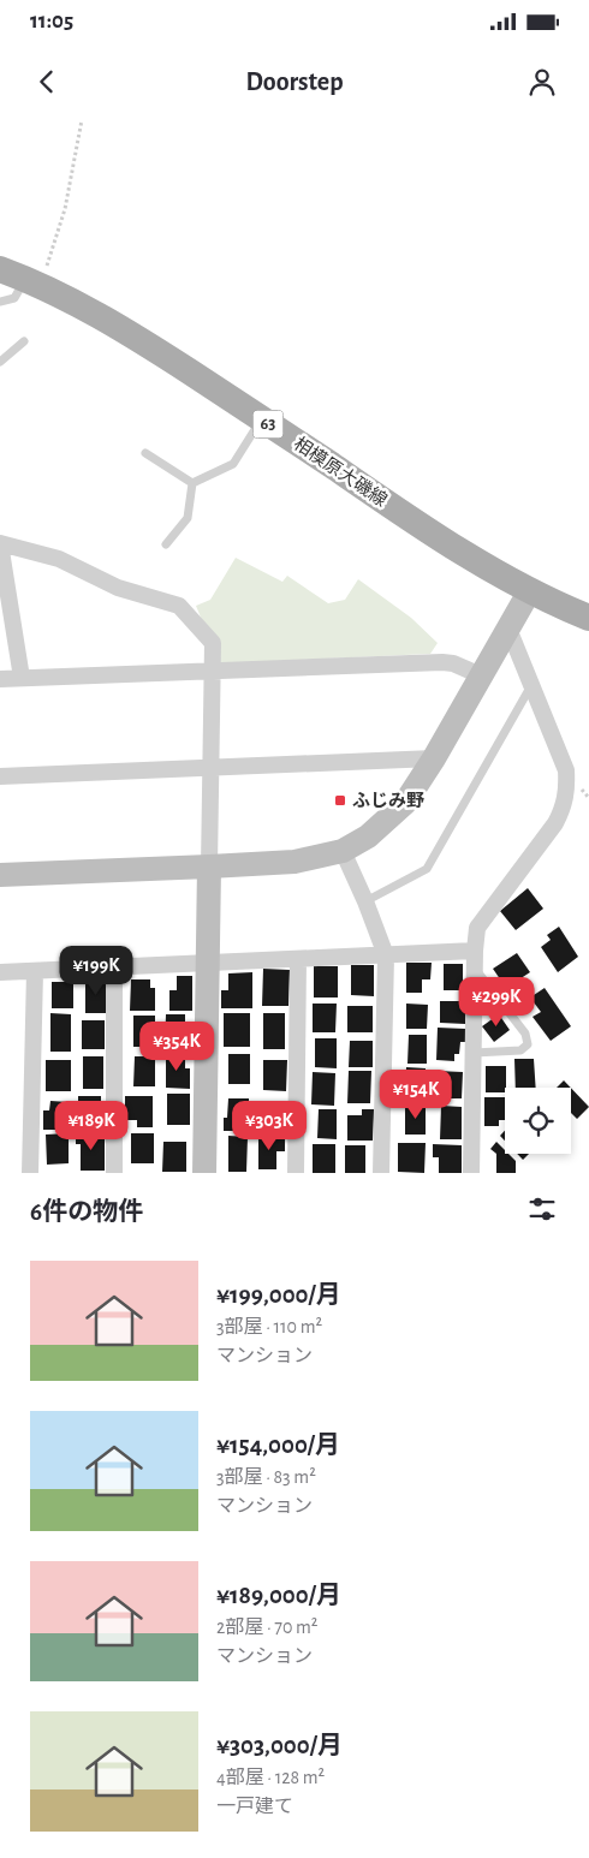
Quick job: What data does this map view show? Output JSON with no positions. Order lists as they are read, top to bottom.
{
  "streets": {
    "main road": ["63", "相模原大磯線"]
  },
  "places": {
    "transit": ["ふじみ野"]
  },
  "page": {
    "status": "11:05",
    "header": "Doorstep",
    "price": [
      "¥199K",
      "¥299K",
      "¥354K",
      "¥154K",
      "¥189K",
      "¥303K"
    ],
    "heading": "6件の物件",
    "list": [
      {
        "name": "¥199,000/月",
        "note": "3部屋 · 110 m² · マンション"
      },
      {
        "name": "¥154,000/月",
        "note": "3部屋 · 83 m² · マンション"
      },
      {
        "name": "¥189,000/月",
        "note": "2部屋 · 70 m² · マンション"
      },
      {
        "name": "¥303,000/月",
        "note": "4部屋 · 128 m² · 一戸建て"
      }
    ]
  }
}
